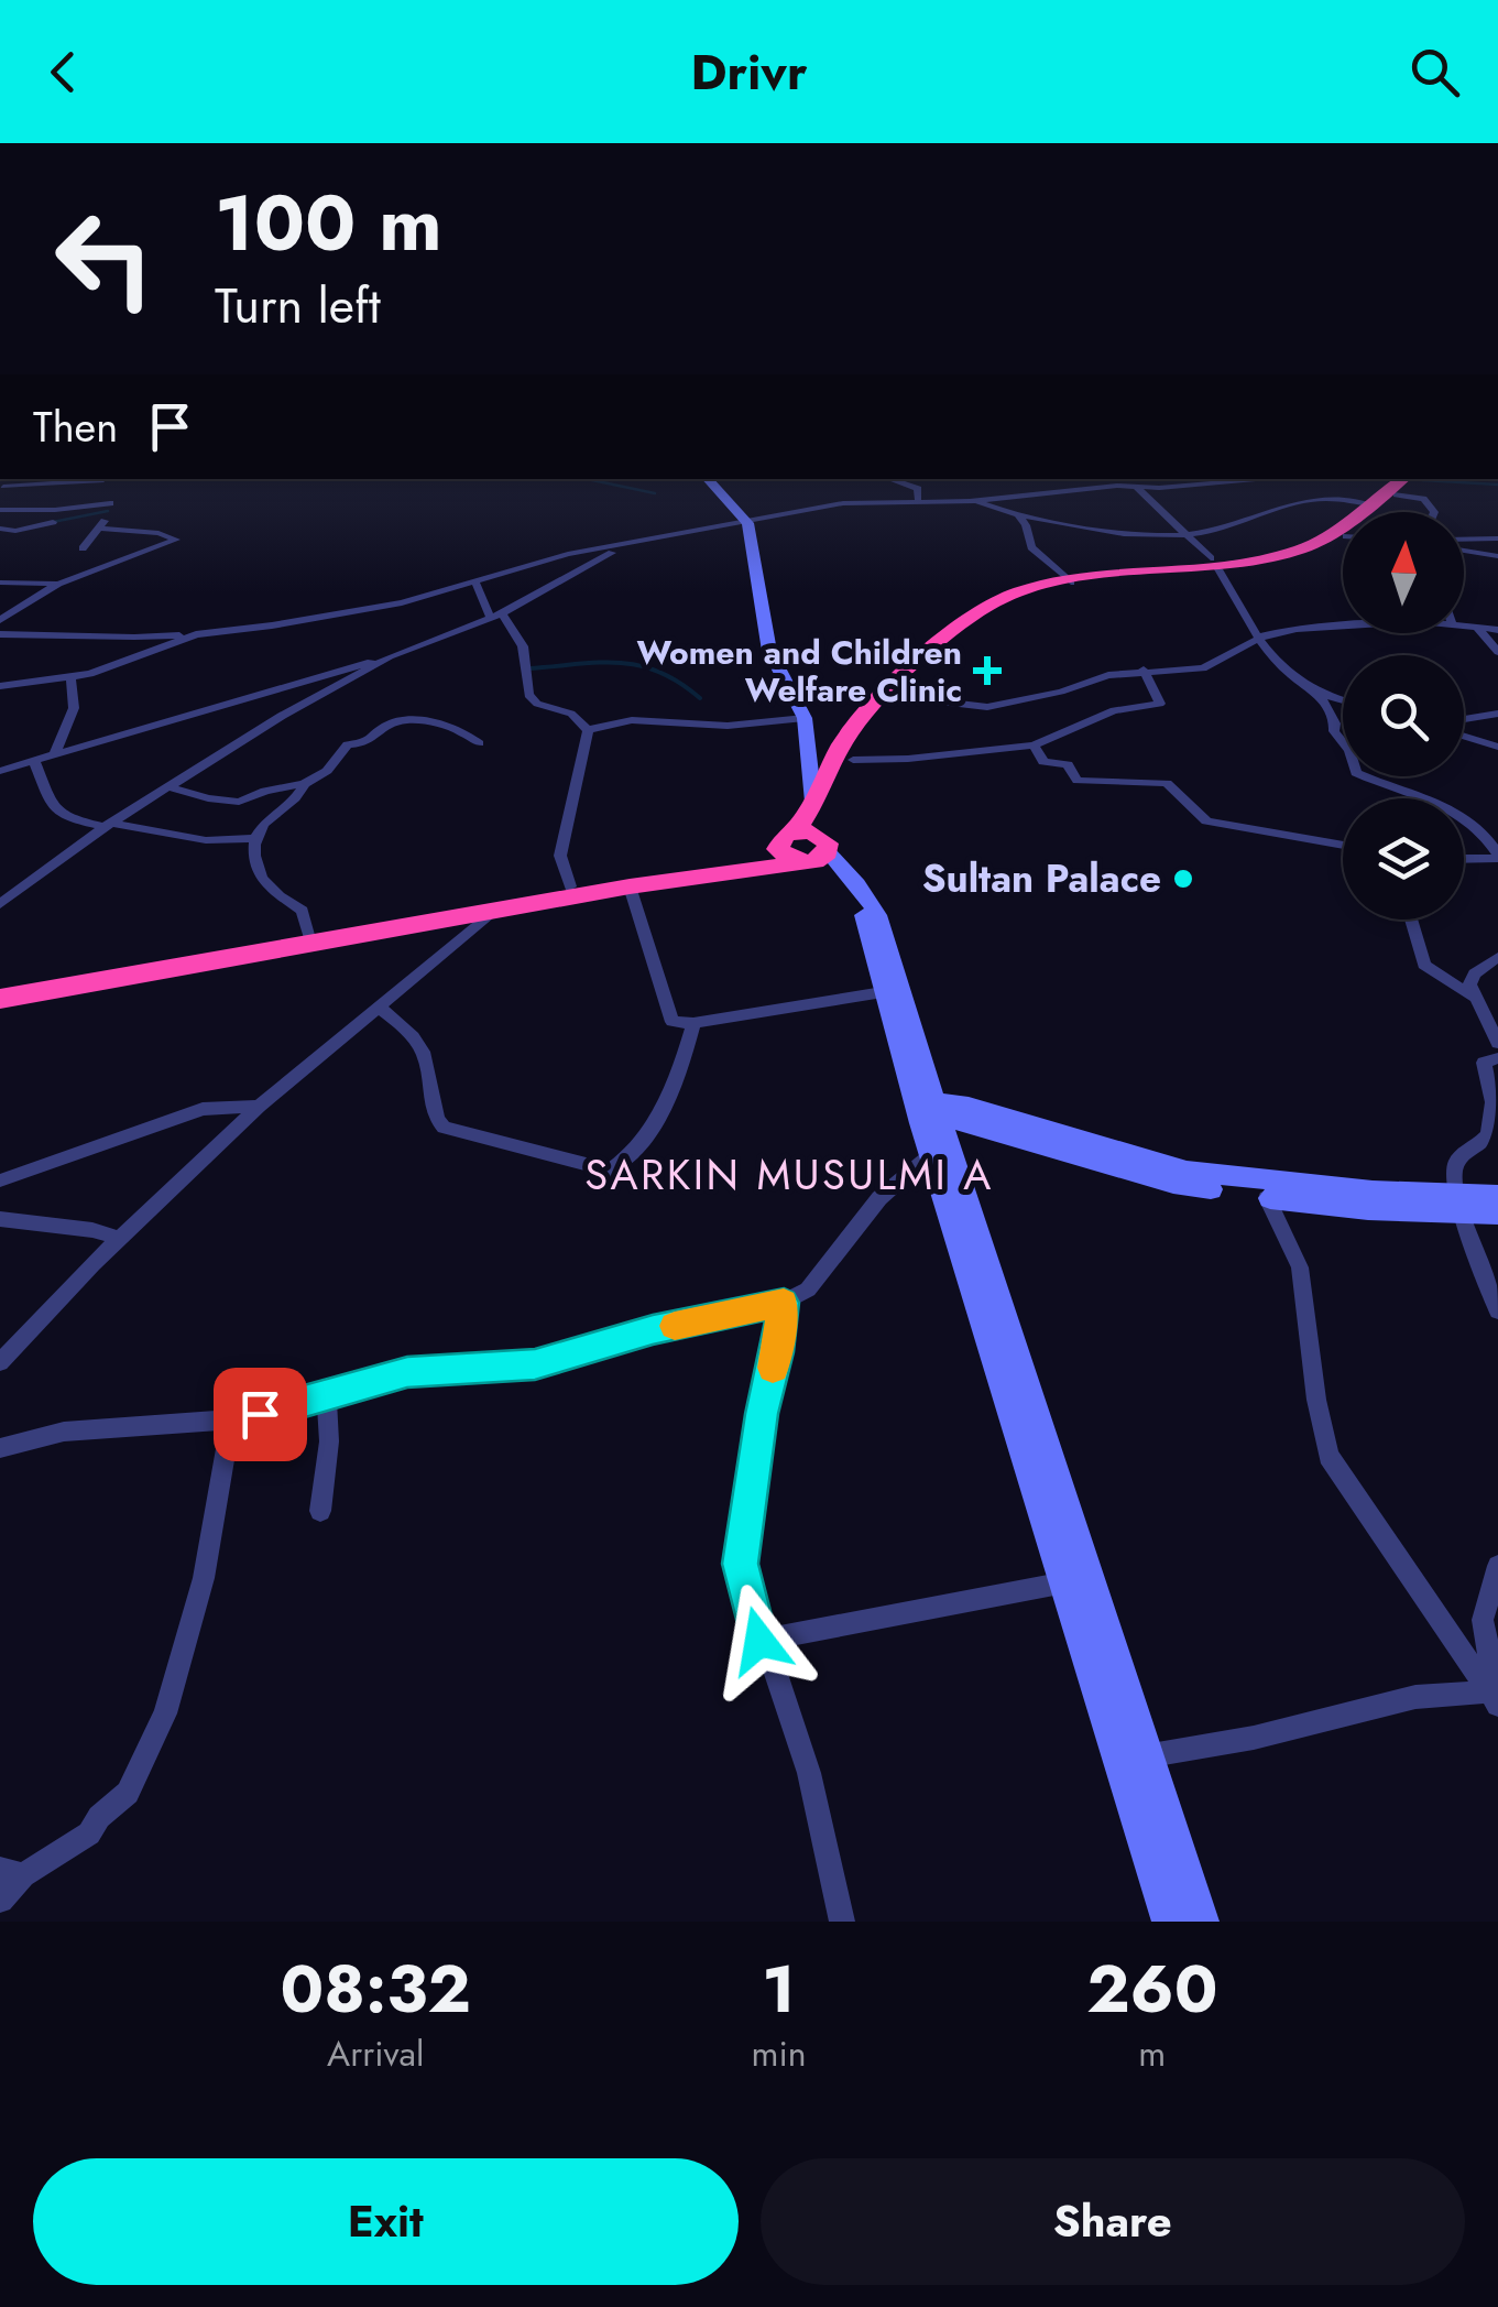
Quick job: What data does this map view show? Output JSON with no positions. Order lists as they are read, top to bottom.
{
  "districts": ["SARKIN MUSULMI A"],
  "places": {
    "health": ["Women and Children Welfare Clinic"],
    "other": ["Sultan Palace"]
  },
  "north": "top",
  "page": {
    "header": "Drivr",
    "turn": ["100 m", "Turn left"],
    "then": "Then",
    "eta": [
      "08:32",
      "Arrival",
      "1",
      "min",
      "260",
      "m"
    ],
    "buttons": ["Exit", "Share"]
  }
}
